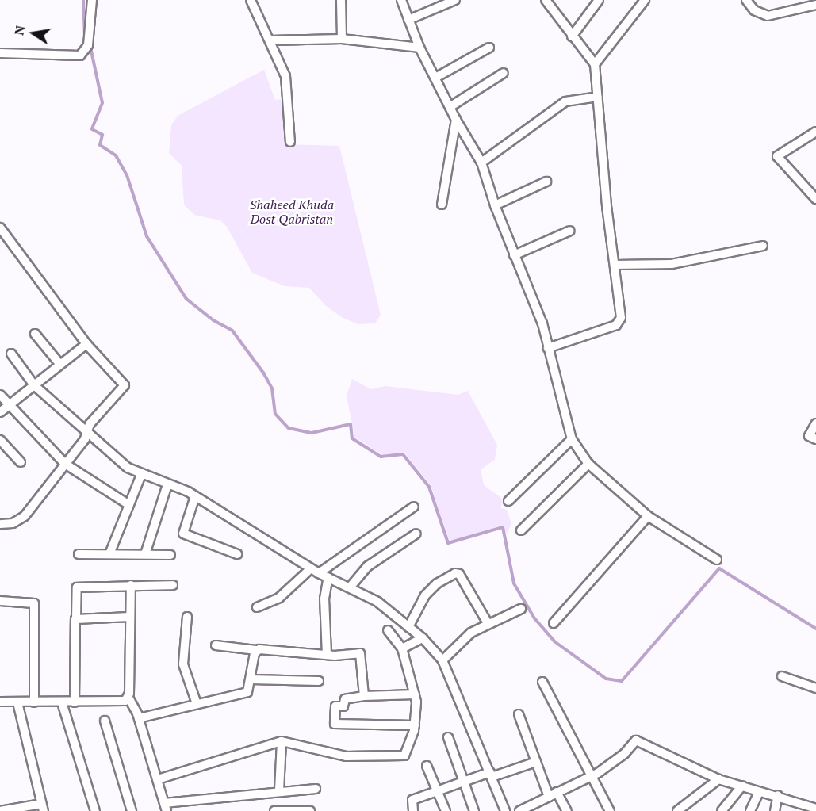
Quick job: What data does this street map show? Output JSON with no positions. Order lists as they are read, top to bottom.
{
  "parks": ["Shaheed Khuda Dost Qabristan"],
  "north": "left"
}
